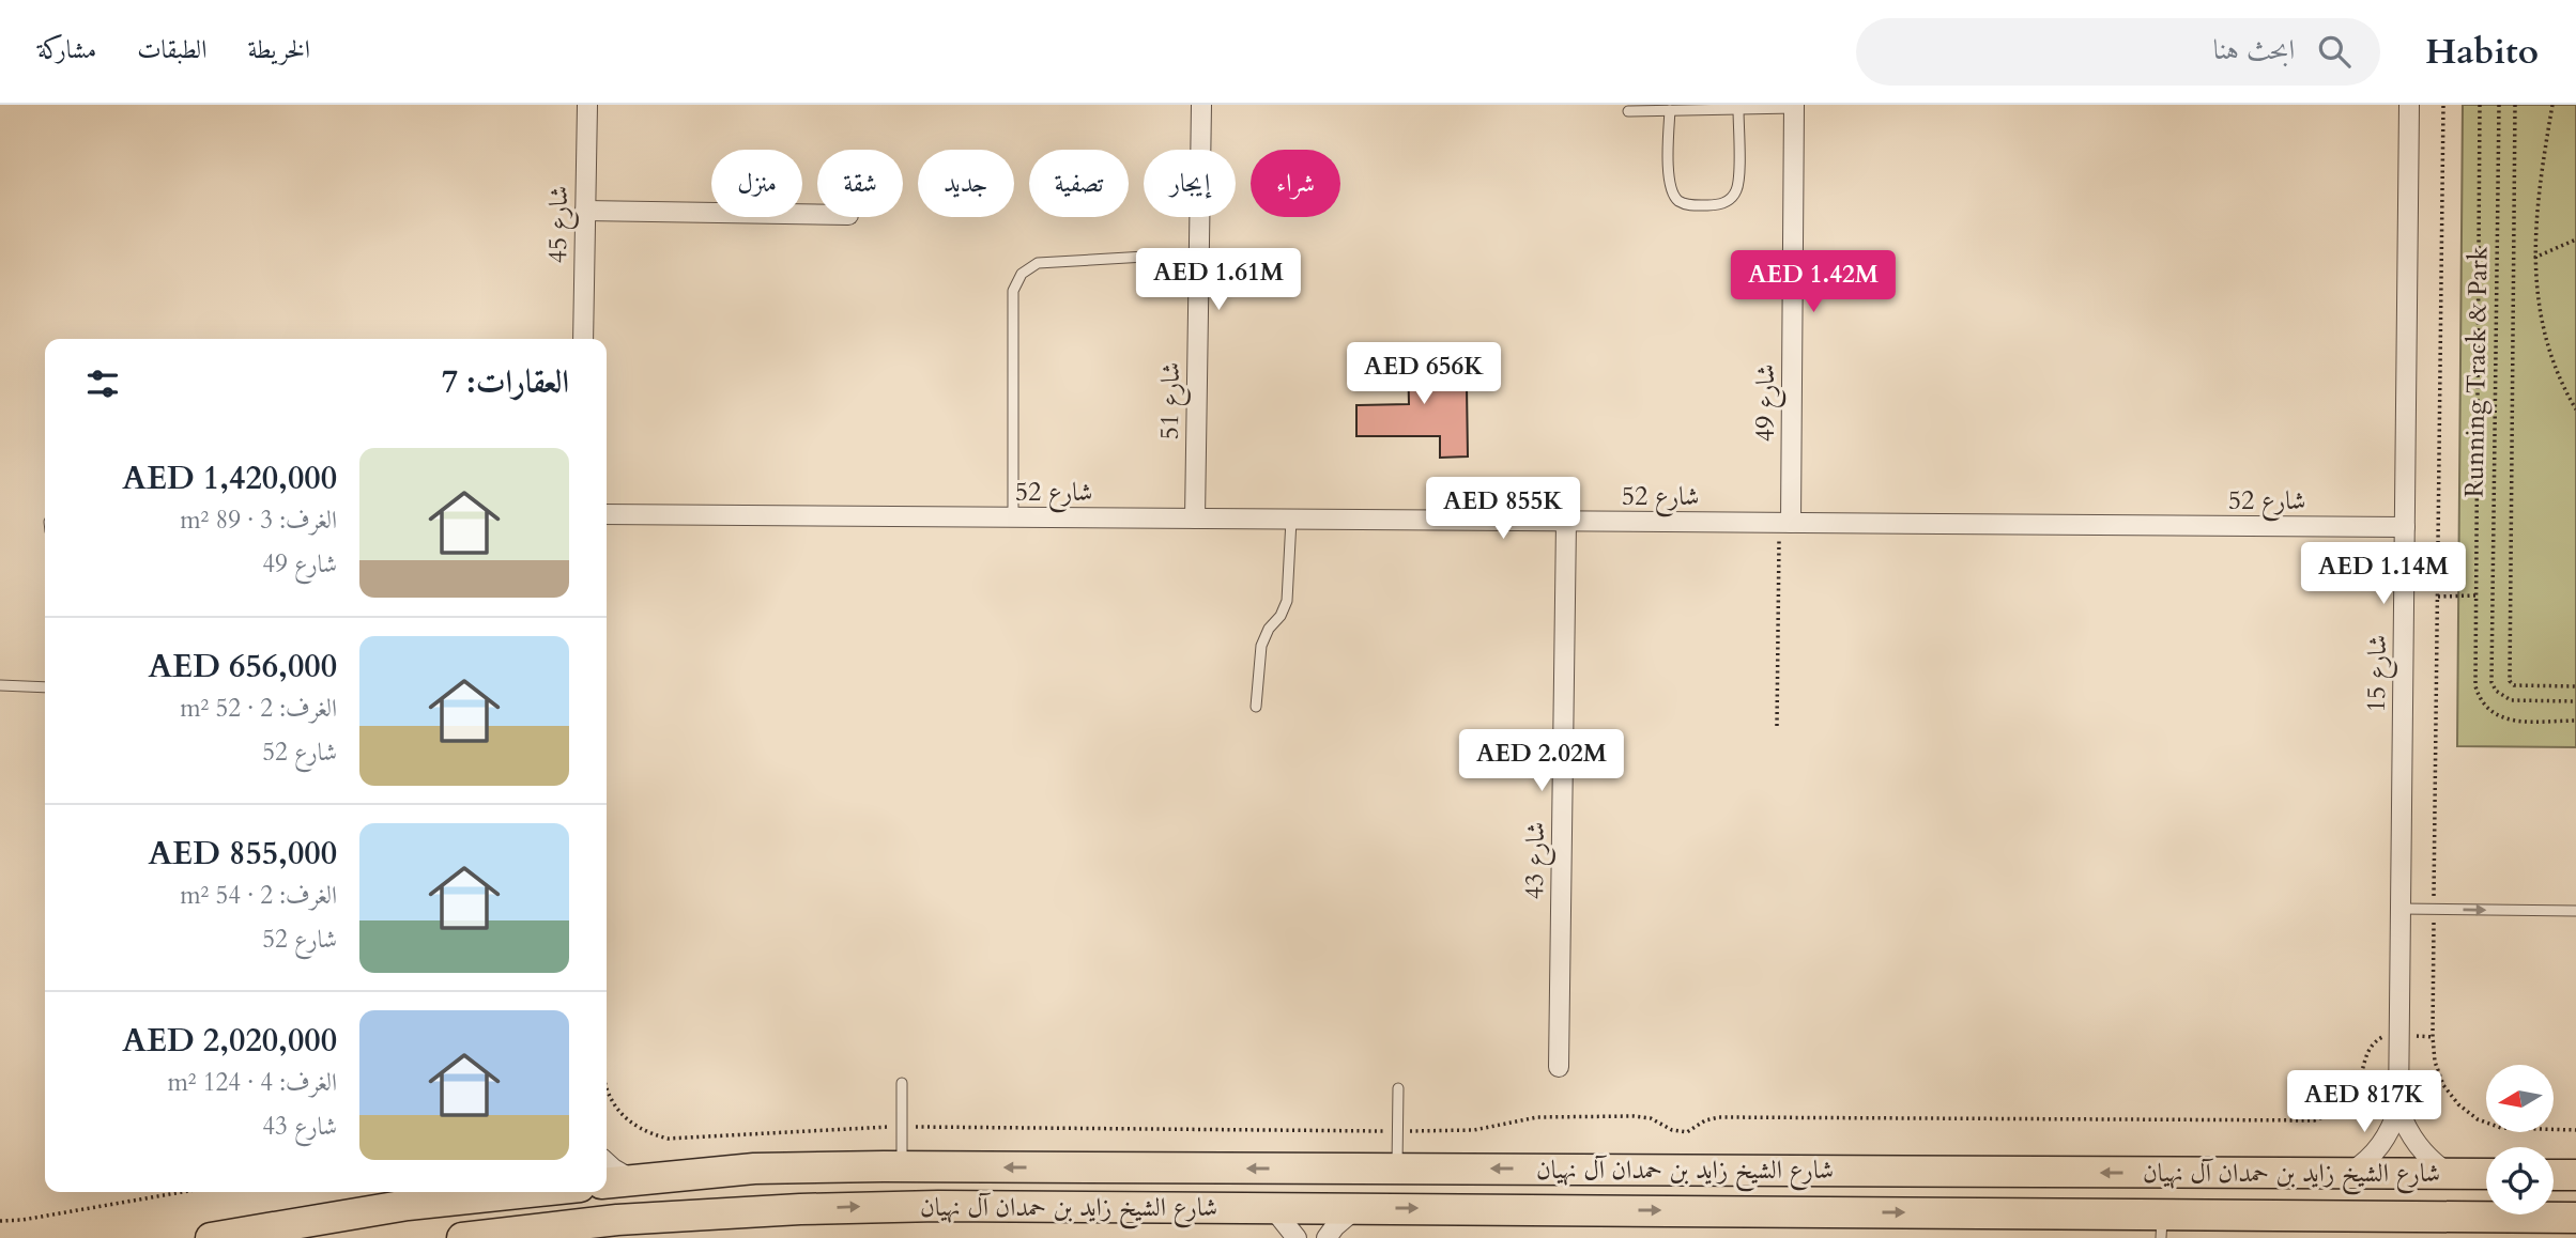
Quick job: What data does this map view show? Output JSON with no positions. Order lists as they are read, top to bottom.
{
  "streets": {
    "main road": ["شارع الشيخ زايد بن حمدان آل نهيان"],
    "street": [
      "شارع 45",
      "شارع 51",
      "شارع 49",
      "شارع 52",
      "شارع 15",
      "شارع 43"
    ],
    "path": ["Running Track & Park"]
  },
  "crossings": [
    ["شارع 51", "شارع 52"],
    ["شارع 49", "شارع 52"],
    ["شارع 52", "شارع 15"],
    ["شارع 52", "شارع 43"],
    ["شارع 15", "شارع الشيخ زايد بن حمدان آل نهيان"]
  ],
  "north": "left",
  "page": {
    "header": "Habito",
    "search": "ابحث هنا",
    "nav": ["الخريطة", "الطبقات", "مشاركة"],
    "chip": [
      "شراء",
      "إيجار",
      "تصفية",
      "جديد",
      "شقة",
      "منزل"
    ],
    "price": [
      "AED 1.61M",
      "AED 1.42M",
      "AED 656K",
      "AED 855K",
      "AED 1.14M",
      "AED 2.02M",
      "AED 817K"
    ],
    "heading": "العقارات: 7",
    "list": [
      {
        "name": "AED 1,420,000",
        "note": "الغرف: 3 · 89 m² · شارع 49"
      },
      {
        "name": "AED 656,000",
        "note": "الغرف: 2 · 52 m² · شارع 52"
      },
      {
        "name": "AED 855,000",
        "note": "الغرف: 2 · 54 m² · شارع 52"
      },
      {
        "name": "AED 2,020,000",
        "note": "الغرف: 4 · 124 m² · شارع 43"
      }
    ]
  }
}
